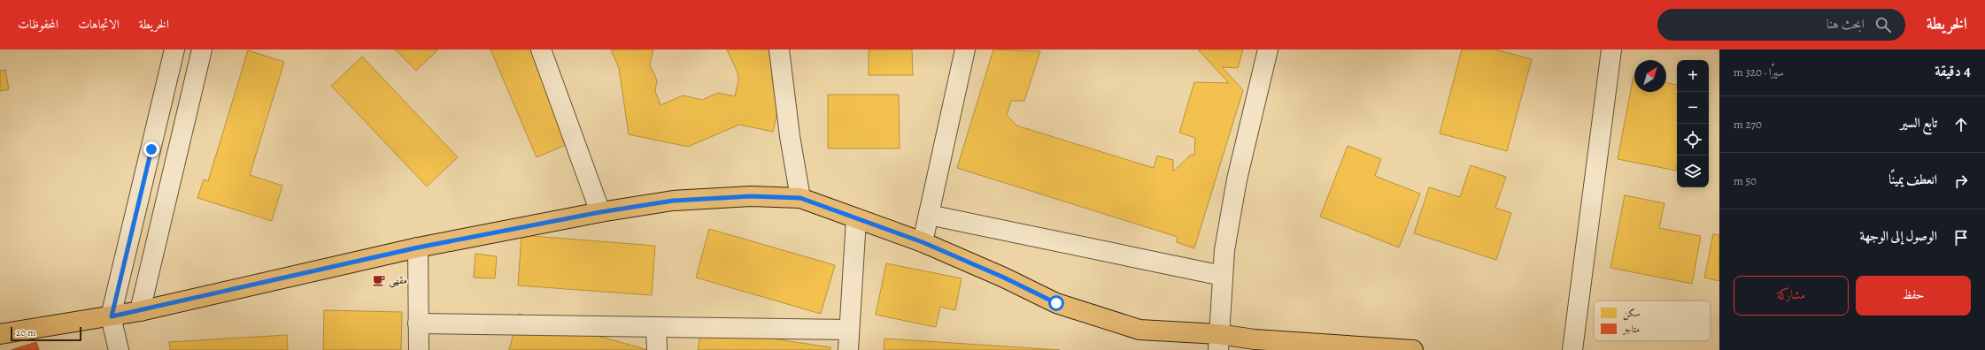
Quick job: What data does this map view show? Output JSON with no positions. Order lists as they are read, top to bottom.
{
  "places": {
    "cafe": ["مقهى"]
  },
  "legend": ["سكن", "متاجر"],
  "scale_bar": "20 m",
  "north": "top right",
  "page": {
    "header": "الخريطة",
    "search": "ابحث هنا",
    "nav": ["الخريطة", "الاتجاهات", "المحفوظات"],
    "heading": ["4 دقيقة", "سيرًا · 320 m"],
    "map_buttons": ["+", "−"],
    "list": [
      ["تابع السير", "270 m"],
      ["انعطف يمينًا", "50 m"],
      "الوصول إلى الوجهة"
    ],
    "buttons": ["حفظ", "مشاركة"],
    "scale": "20 m"
  }
}
